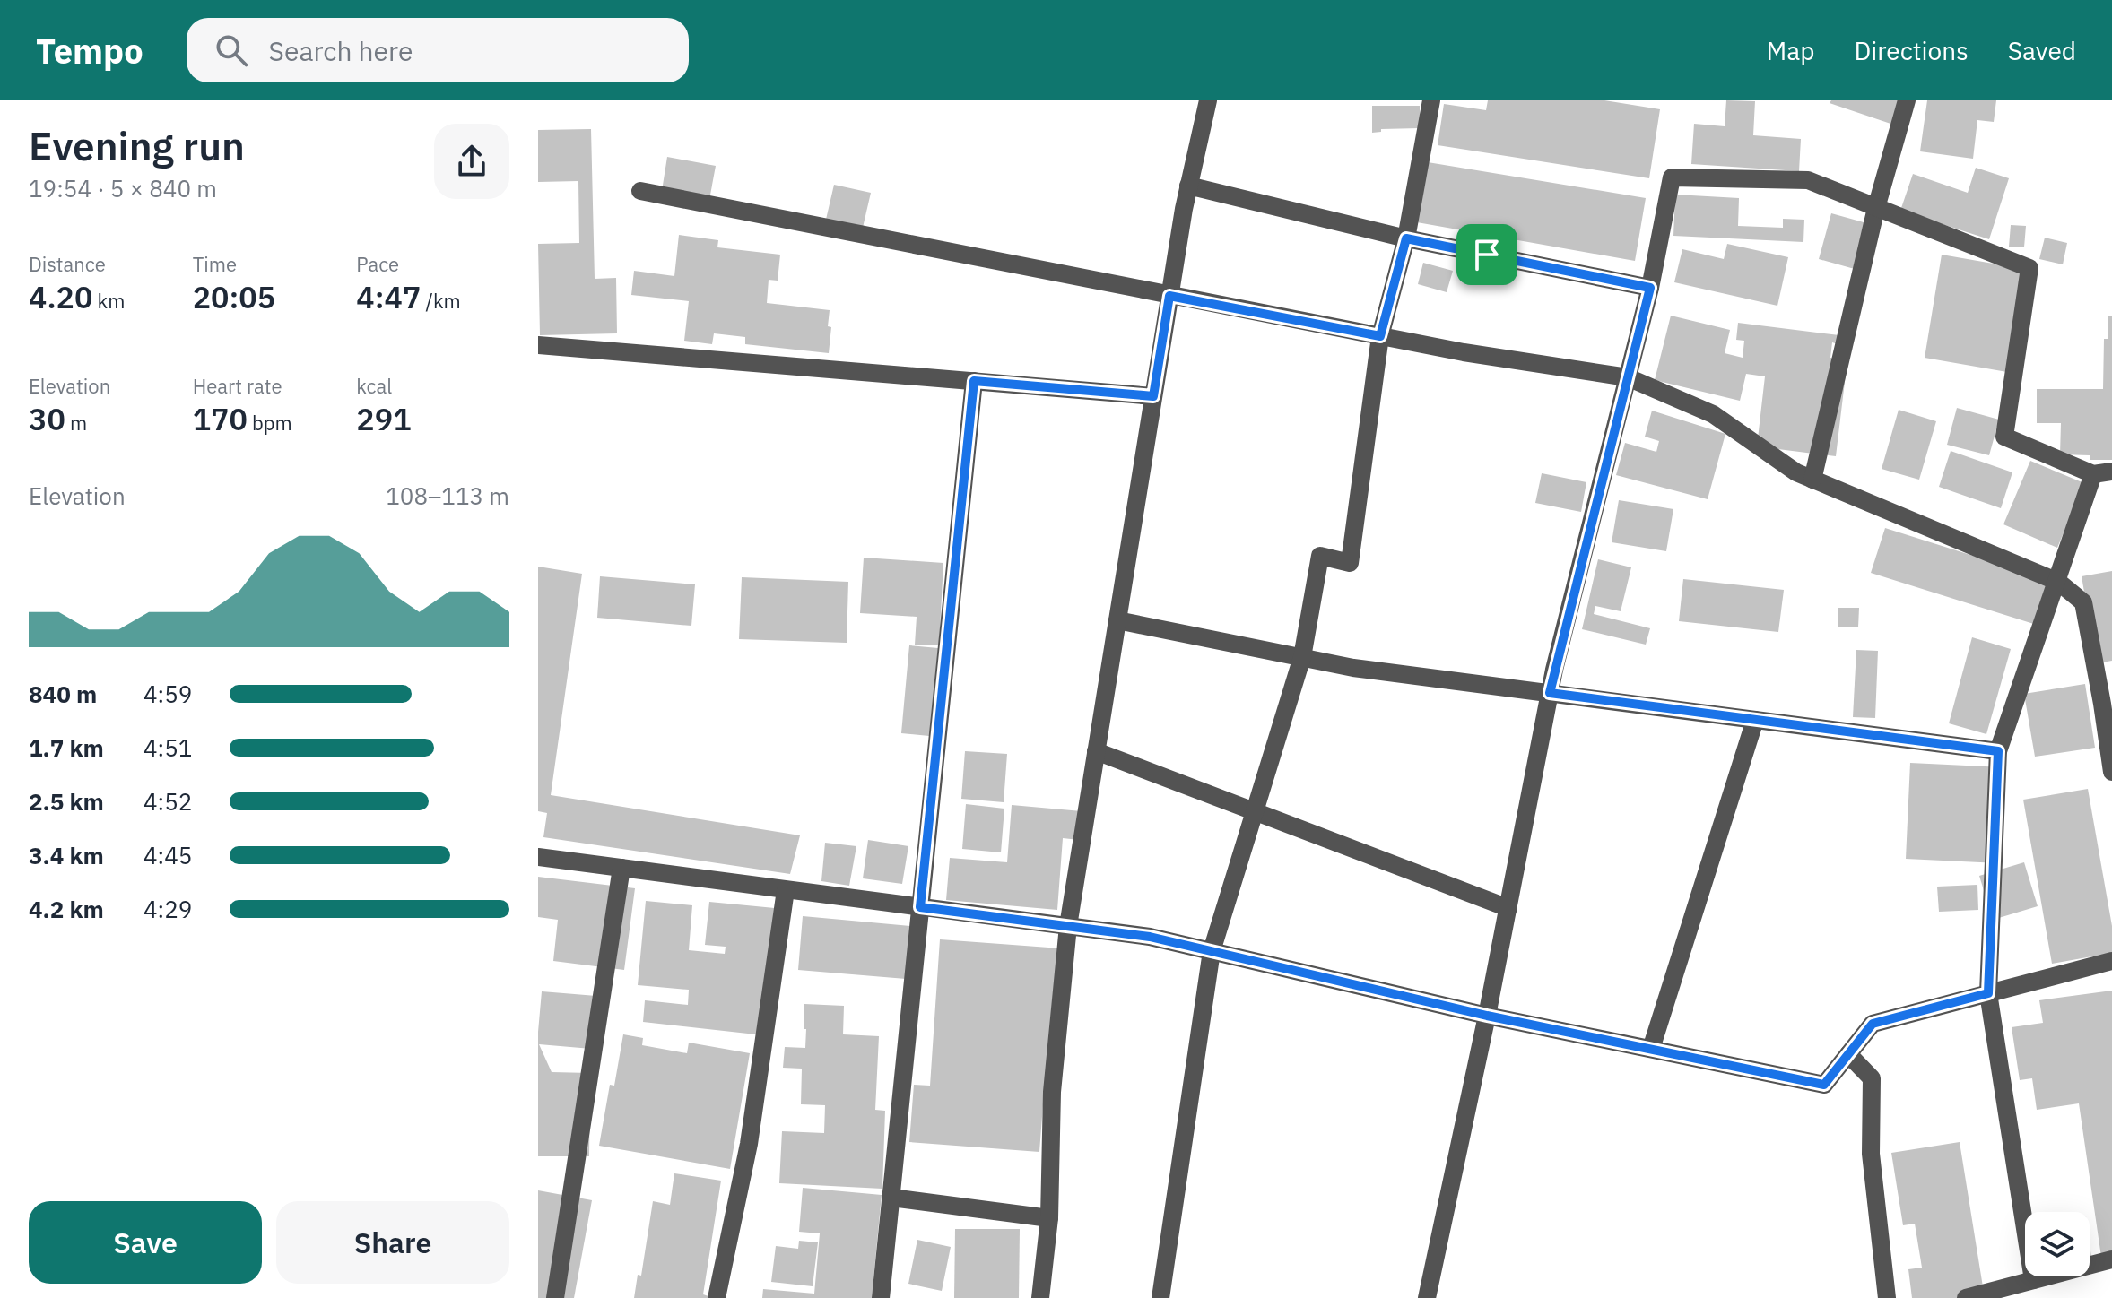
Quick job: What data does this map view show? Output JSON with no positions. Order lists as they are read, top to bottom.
{
  "page": {
    "header": "Tempo",
    "search": "Search here",
    "nav": ["Map", "Directions", "Saved"],
    "heading": ["Evening run", "19:54 · 5 × 840 m"],
    "stats": [
      ["Distance", "4.20 km"],
      ["Time", "20:05"],
      ["Pace", "4:47 /km"],
      ["Elevation", "30 m"],
      ["Heart rate", "170 bpm"],
      ["kcal", "291"]
    ],
    "chart": ["Elevation", "108–113 m"],
    "list": [
      {
        "name": "840 m",
        "note": "4:59"
      },
      {
        "name": "1.7 km",
        "note": "4:51"
      },
      {
        "name": "2.5 km",
        "note": "4:52"
      },
      {
        "name": "3.4 km",
        "note": "4:45"
      },
      {
        "name": "4.2 km",
        "note": "4:29"
      }
    ],
    "buttons": ["Save", "Share"]
  }
}
